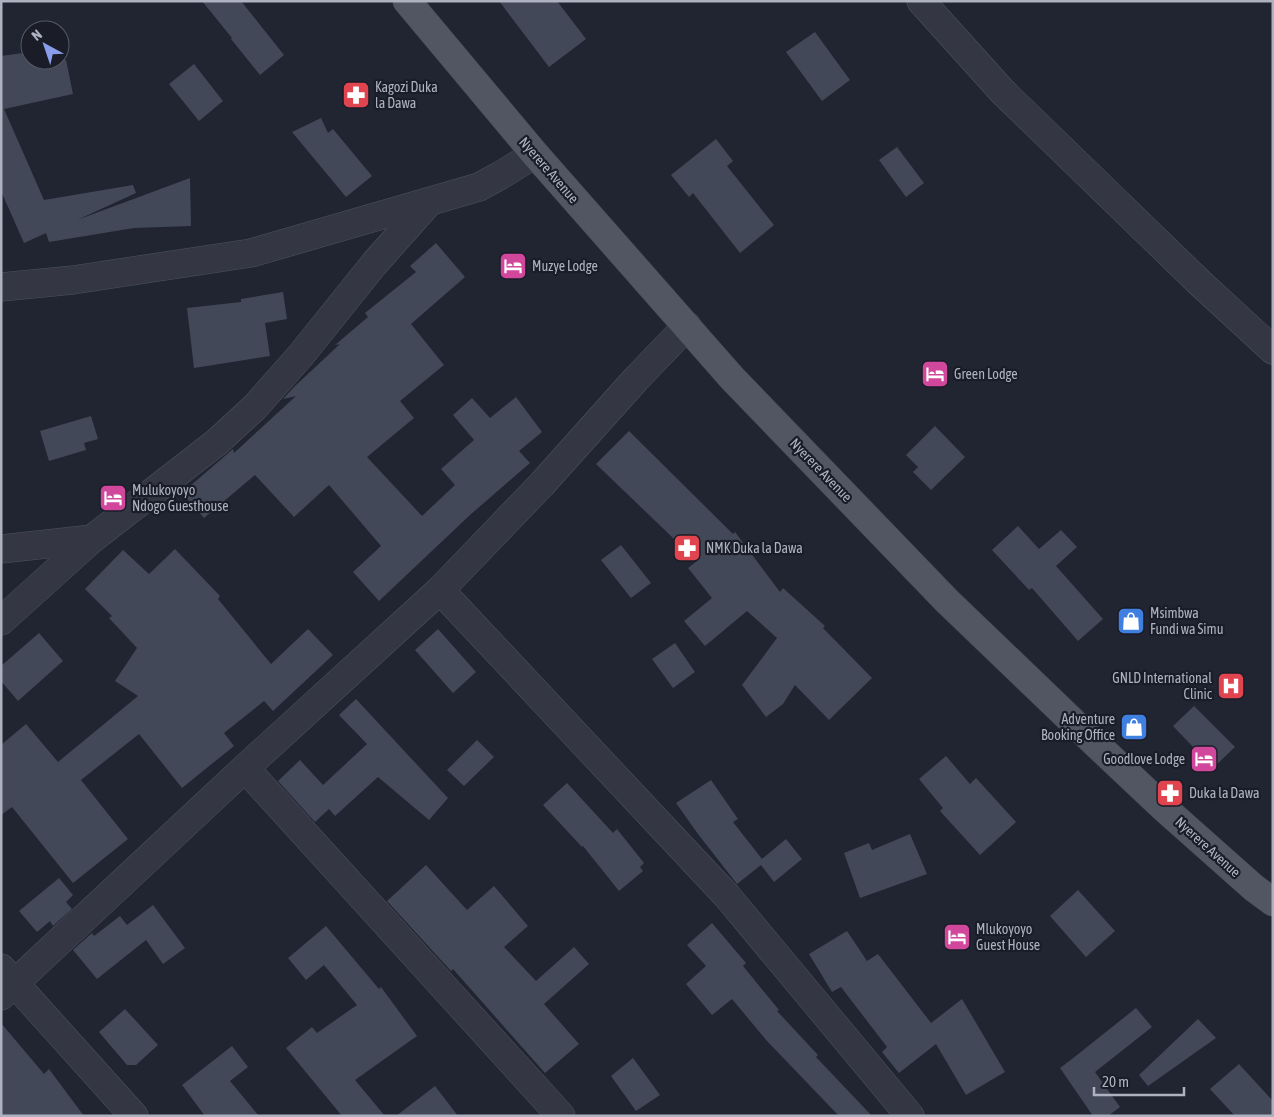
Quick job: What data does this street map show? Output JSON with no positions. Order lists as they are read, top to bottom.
{
  "streets": {
    "main road": ["Nyerere Avenue"]
  },
  "places": {
    "pharmacy": ["Kagozi Duka la Dawa", "NMK Duka la Dawa", "Duka la Dawa"],
    "hotel": [
      "Muzye Lodge",
      "Green Lodge",
      "Mulukoyoyo Ndogo Guesthouse",
      "Goodlove Lodge",
      "Mlukoyoyo Guest House"
    ],
    "shop": ["Msimbwa Fundi wa Simu", "Adventure Booking Office"],
    "hospital": ["GNLD International Clinic"]
  },
  "scale_bar": "20 m",
  "north": "top left"
}
